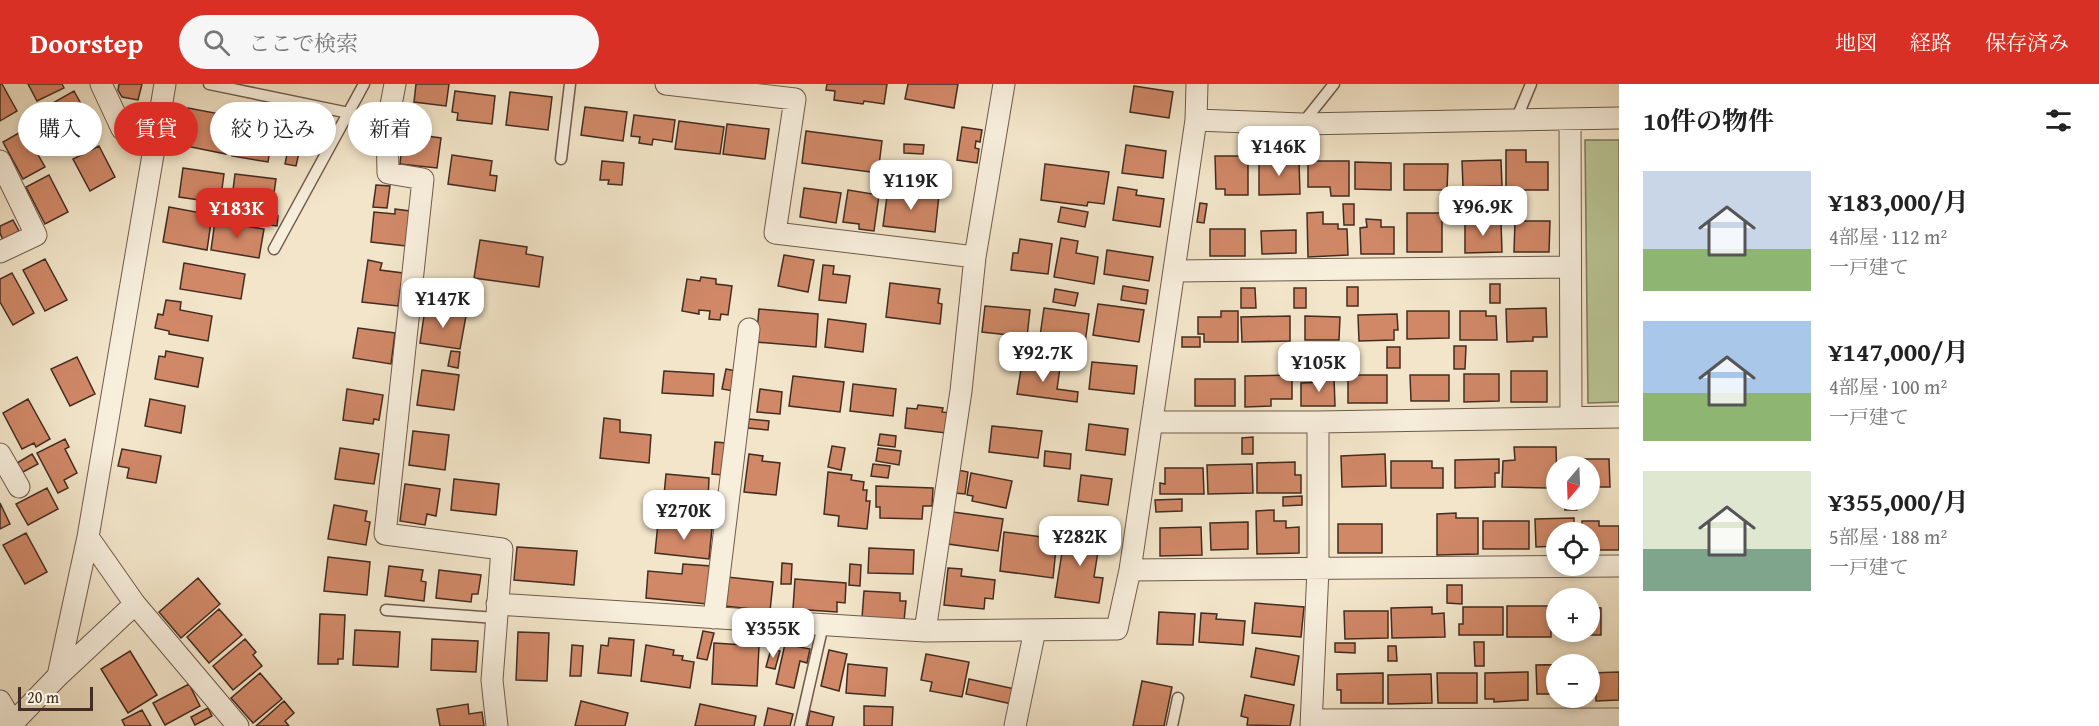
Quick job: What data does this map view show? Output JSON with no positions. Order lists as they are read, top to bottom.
{
  "scale_bar": "20 m",
  "north": "bottom",
  "page": {
    "header": "Doorstep",
    "search": "ここで検索",
    "nav": ["地図", "経路", "保存済み"],
    "heading": "10件の物件",
    "chip": [
      "購入",
      "賃貸",
      "絞り込み",
      "新着"
    ],
    "price": [
      "¥146K",
      "¥119K",
      "¥96.9K",
      "¥183K",
      "¥147K",
      "¥92.7K",
      "¥105K",
      "¥270K",
      "¥282K",
      "¥355K"
    ],
    "list": [
      {
        "name": "¥183,000/月",
        "note": "4部屋 · 112 m² · 一戸建て"
      },
      {
        "name": "¥147,000/月",
        "note": "4部屋 · 100 m² · 一戸建て"
      },
      {
        "name": "¥355,000/月",
        "note": "5部屋 · 188 m² · 一戸建て"
      }
    ],
    "map_buttons": ["+", "−"],
    "scale": "20 m"
  }
}
